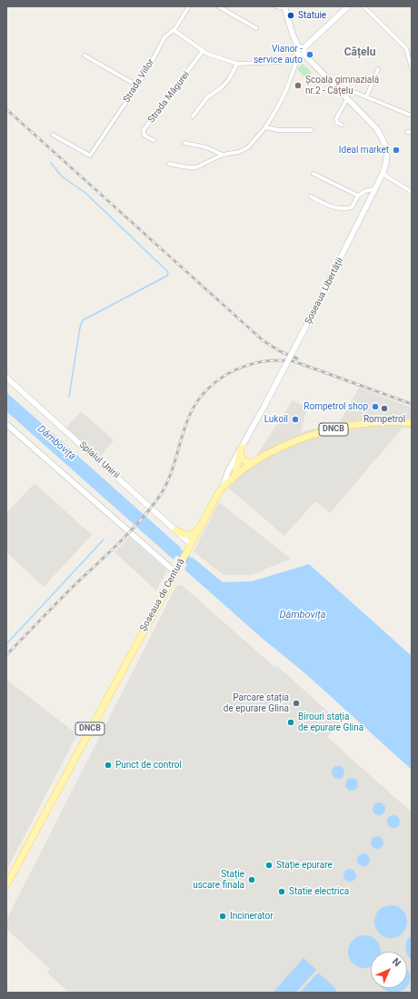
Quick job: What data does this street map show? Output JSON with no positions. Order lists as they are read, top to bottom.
{
  "streets": {
    "main road": [
      "Șoseaua Libertății",
      "DNCB",
      "Splaiul Unirii",
      "Șoseaua de Centură"
    ],
    "street": ["Strada Viilor", "Strada Măgurei"]
  },
  "crossings": [
    ["Șoseaua Libertății", "Șoseaua de Centură"],
    ["Splaiul Unirii", "Șoseaua de Centură"]
  ],
  "districts": ["Cățelu"],
  "water": ["Dâmbovița"],
  "places": [
    "Statuie",
    "Vianor - service auto",
    "Școala gimnazială nr.2 - Cățelu",
    "Ideal market",
    "Rompetrol shop",
    "Rompetrol",
    "Lukoil",
    "Parcare stația de epurare Glina",
    "Birouri stația de epurare Glina",
    "Punct de control",
    "Stație epurare",
    "Stație uscare finala",
    "Statie electrica",
    "Incinerator"
  ],
  "north": "top right"
}
